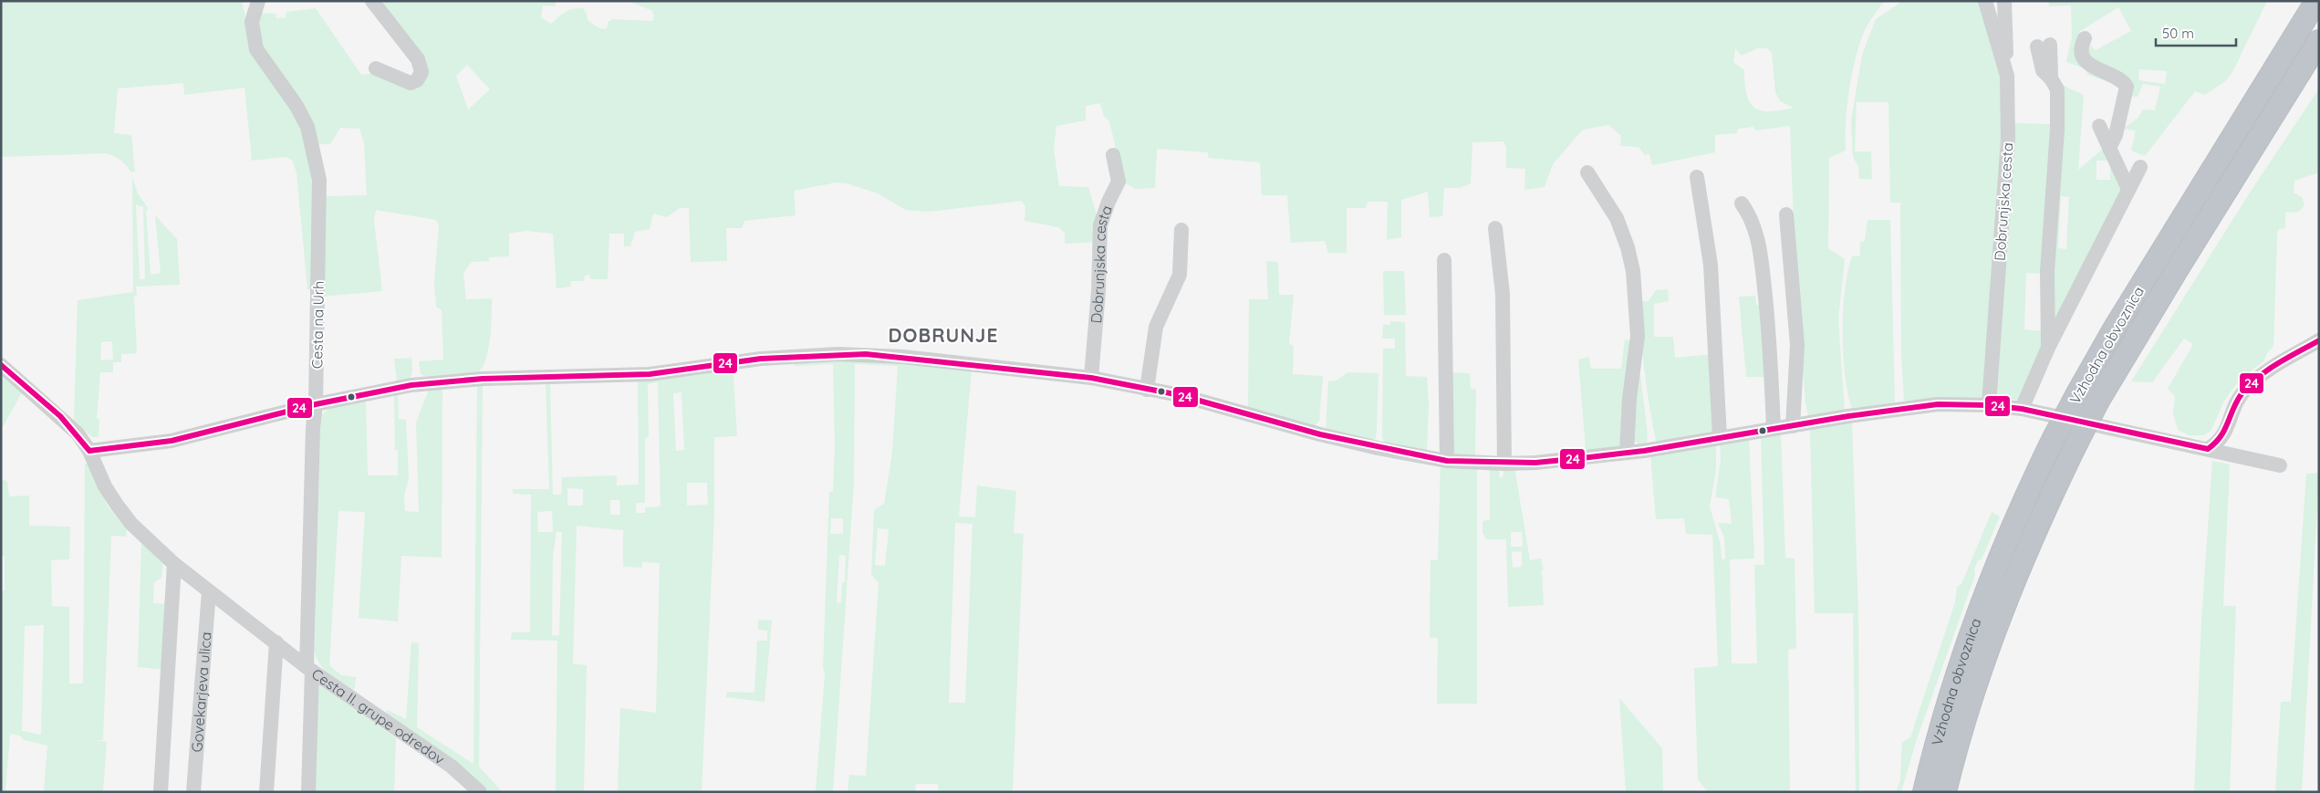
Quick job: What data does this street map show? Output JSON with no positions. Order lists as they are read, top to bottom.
{
  "streets": {
    "highway": ["Vzhodna obvoznica"],
    "street": [
      "Dobrunjska cesta",
      "Cesta na Urh",
      "Govekarjeva ulica",
      "Cesta II. grupe odredov"
    ]
  },
  "crossings": [
    ["Cesta na Urh", "Cesta II. grupe odredov"],
    ["Govekarjeva ulica", "Cesta II. grupe odredov"]
  ],
  "districts": ["DOBRUNJE"],
  "lines": ["transit line 24"],
  "scale_bar": "50 m"
}
